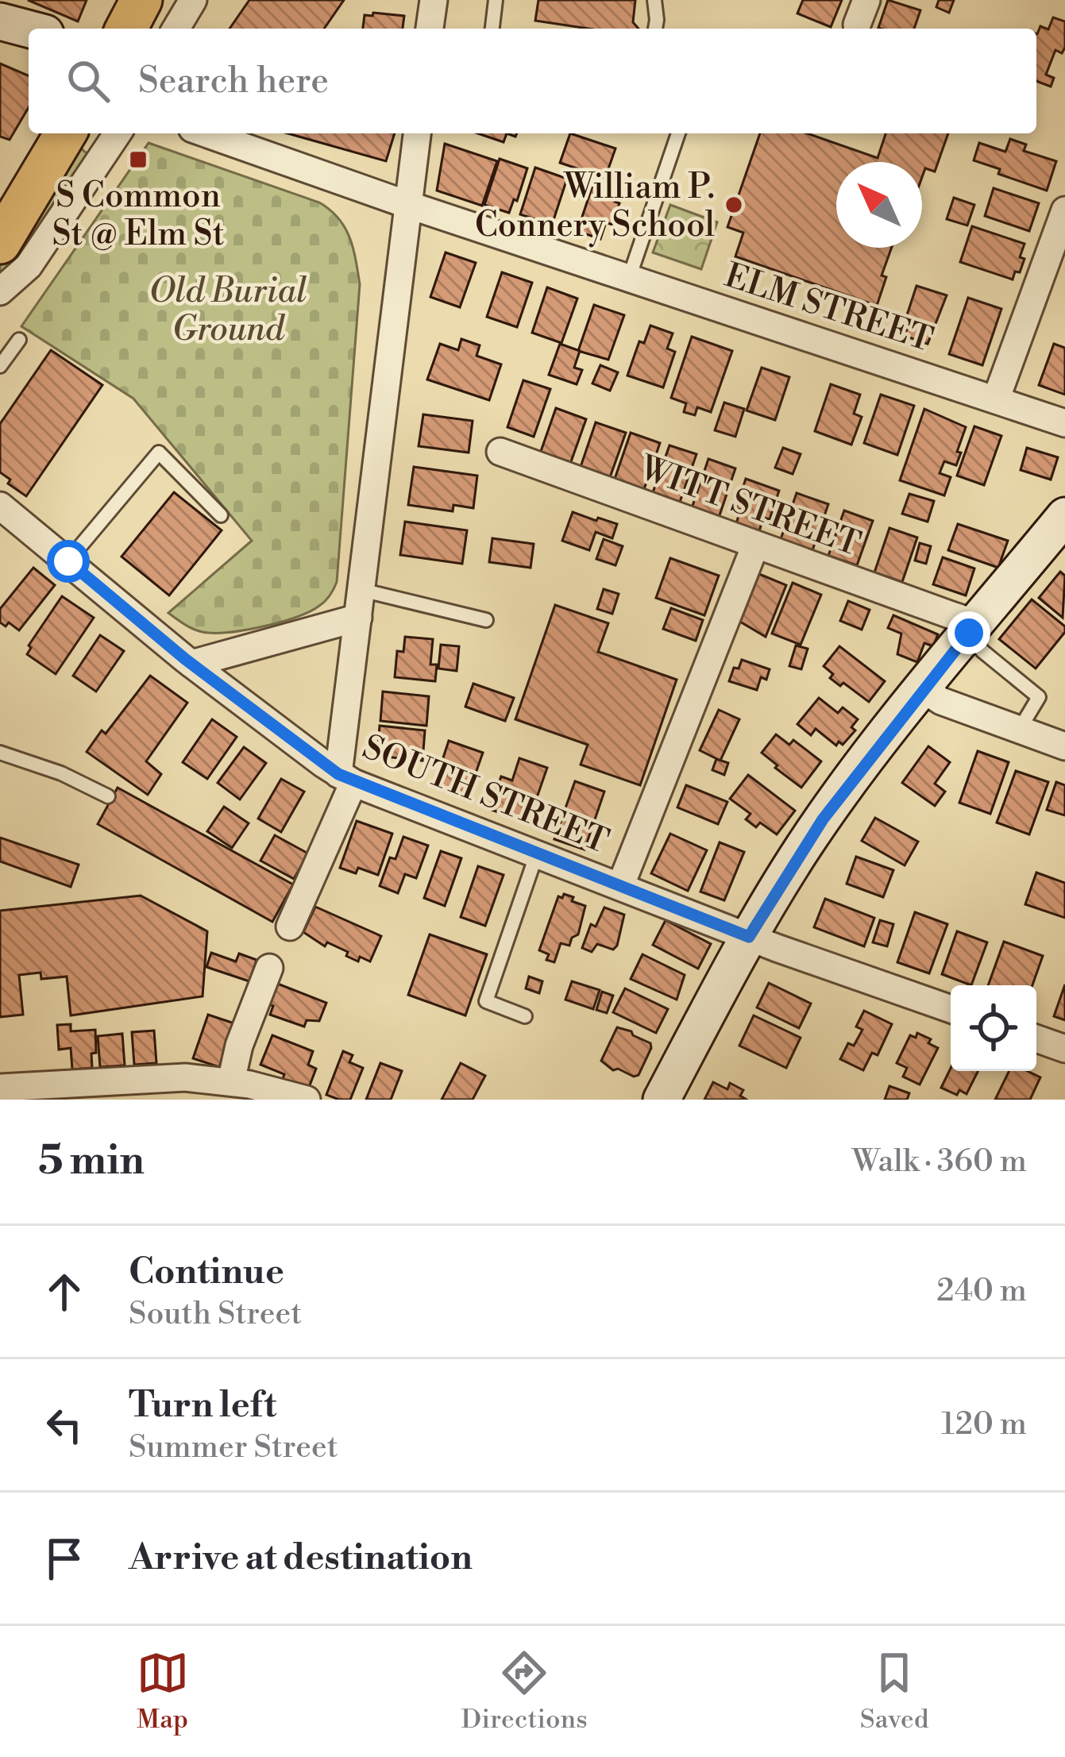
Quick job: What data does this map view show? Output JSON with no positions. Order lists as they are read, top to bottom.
{
  "streets": {
    "street": ["ELM STREET", "WITT STREET", "SOUTH STREET"]
  },
  "parks": ["Old Burial Ground"],
  "places": {
    "transit": ["S Common St @ Elm St"],
    "other": ["William P. Connery School"]
  },
  "north": "top left",
  "page": {
    "search": "Search here",
    "heading": ["5 min", "Walk · 360 m"],
    "list": [
      ["Continue", "South Street", "240 m"],
      ["Turn left", "Summer Street", "120 m"],
      "Arrive at destination"
    ],
    "nav": ["Map", "Directions", "Saved"]
  }
}
